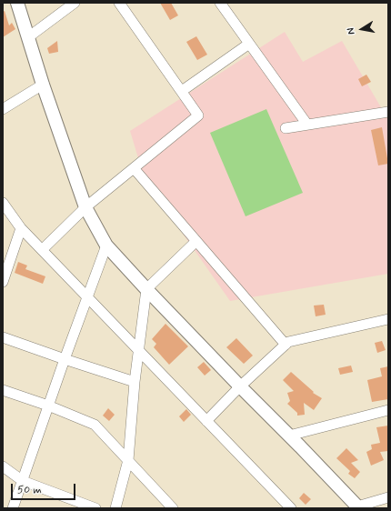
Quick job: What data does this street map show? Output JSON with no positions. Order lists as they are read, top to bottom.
{
  "scale_bar": "50 m",
  "north": "left"
}
